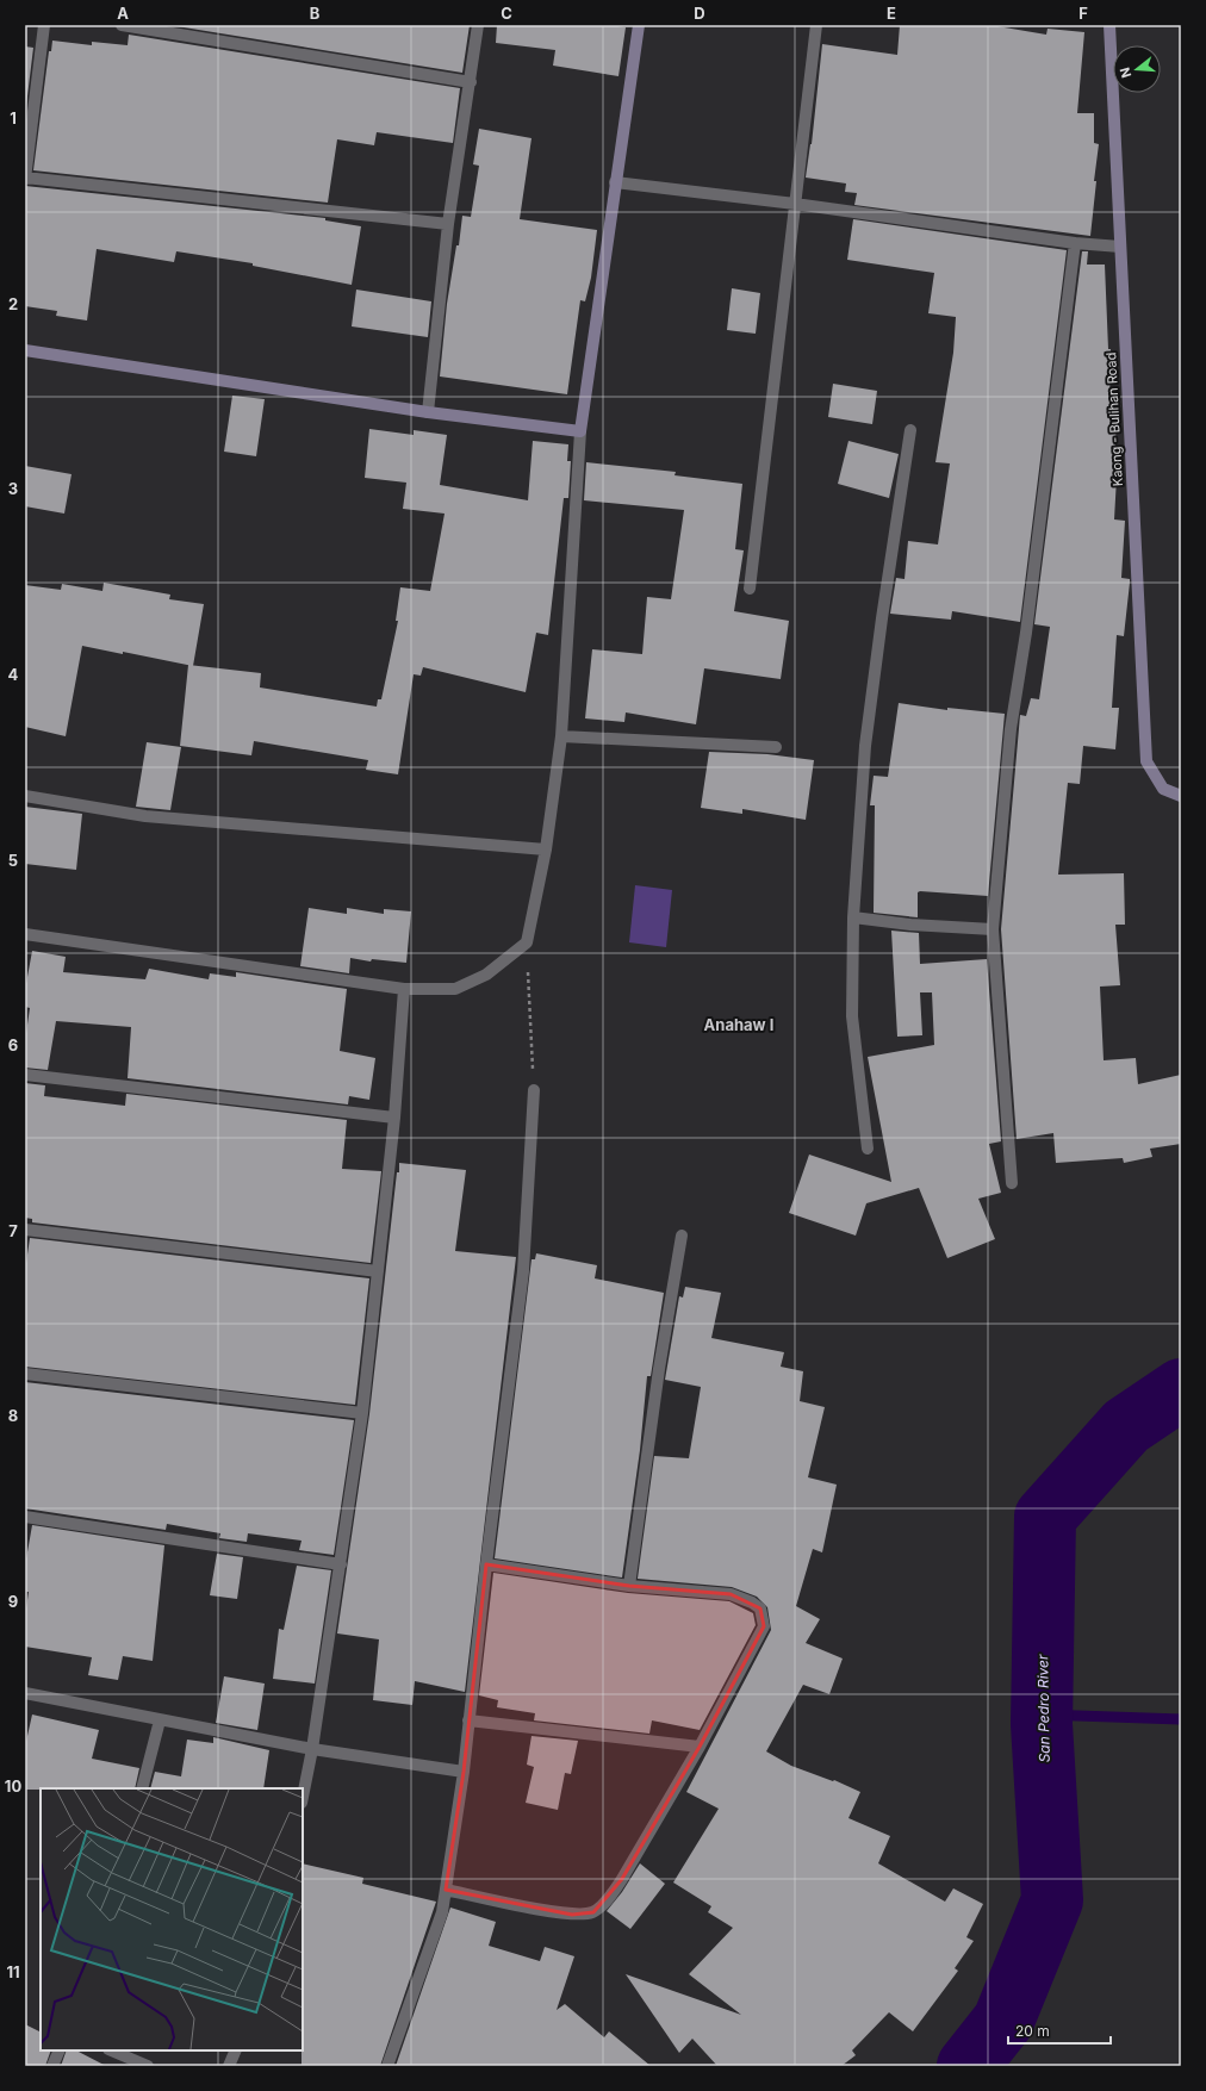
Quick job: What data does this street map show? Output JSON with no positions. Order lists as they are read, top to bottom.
{
  "streets": {
    "street": ["Kaong - Bulihan Road"]
  },
  "districts": ["Anahaw I"],
  "water": ["San Pedro River"],
  "scale_bar": "20 m",
  "north": "left",
  "grid": {
    "columns": [
      "A",
      "B",
      "C",
      "D",
      "E",
      "F"
    ],
    "rows": [
      "1",
      "2",
      "3",
      "4",
      "5",
      "6",
      "7",
      "8",
      "9",
      "10",
      "11"
    ]
  }
}
